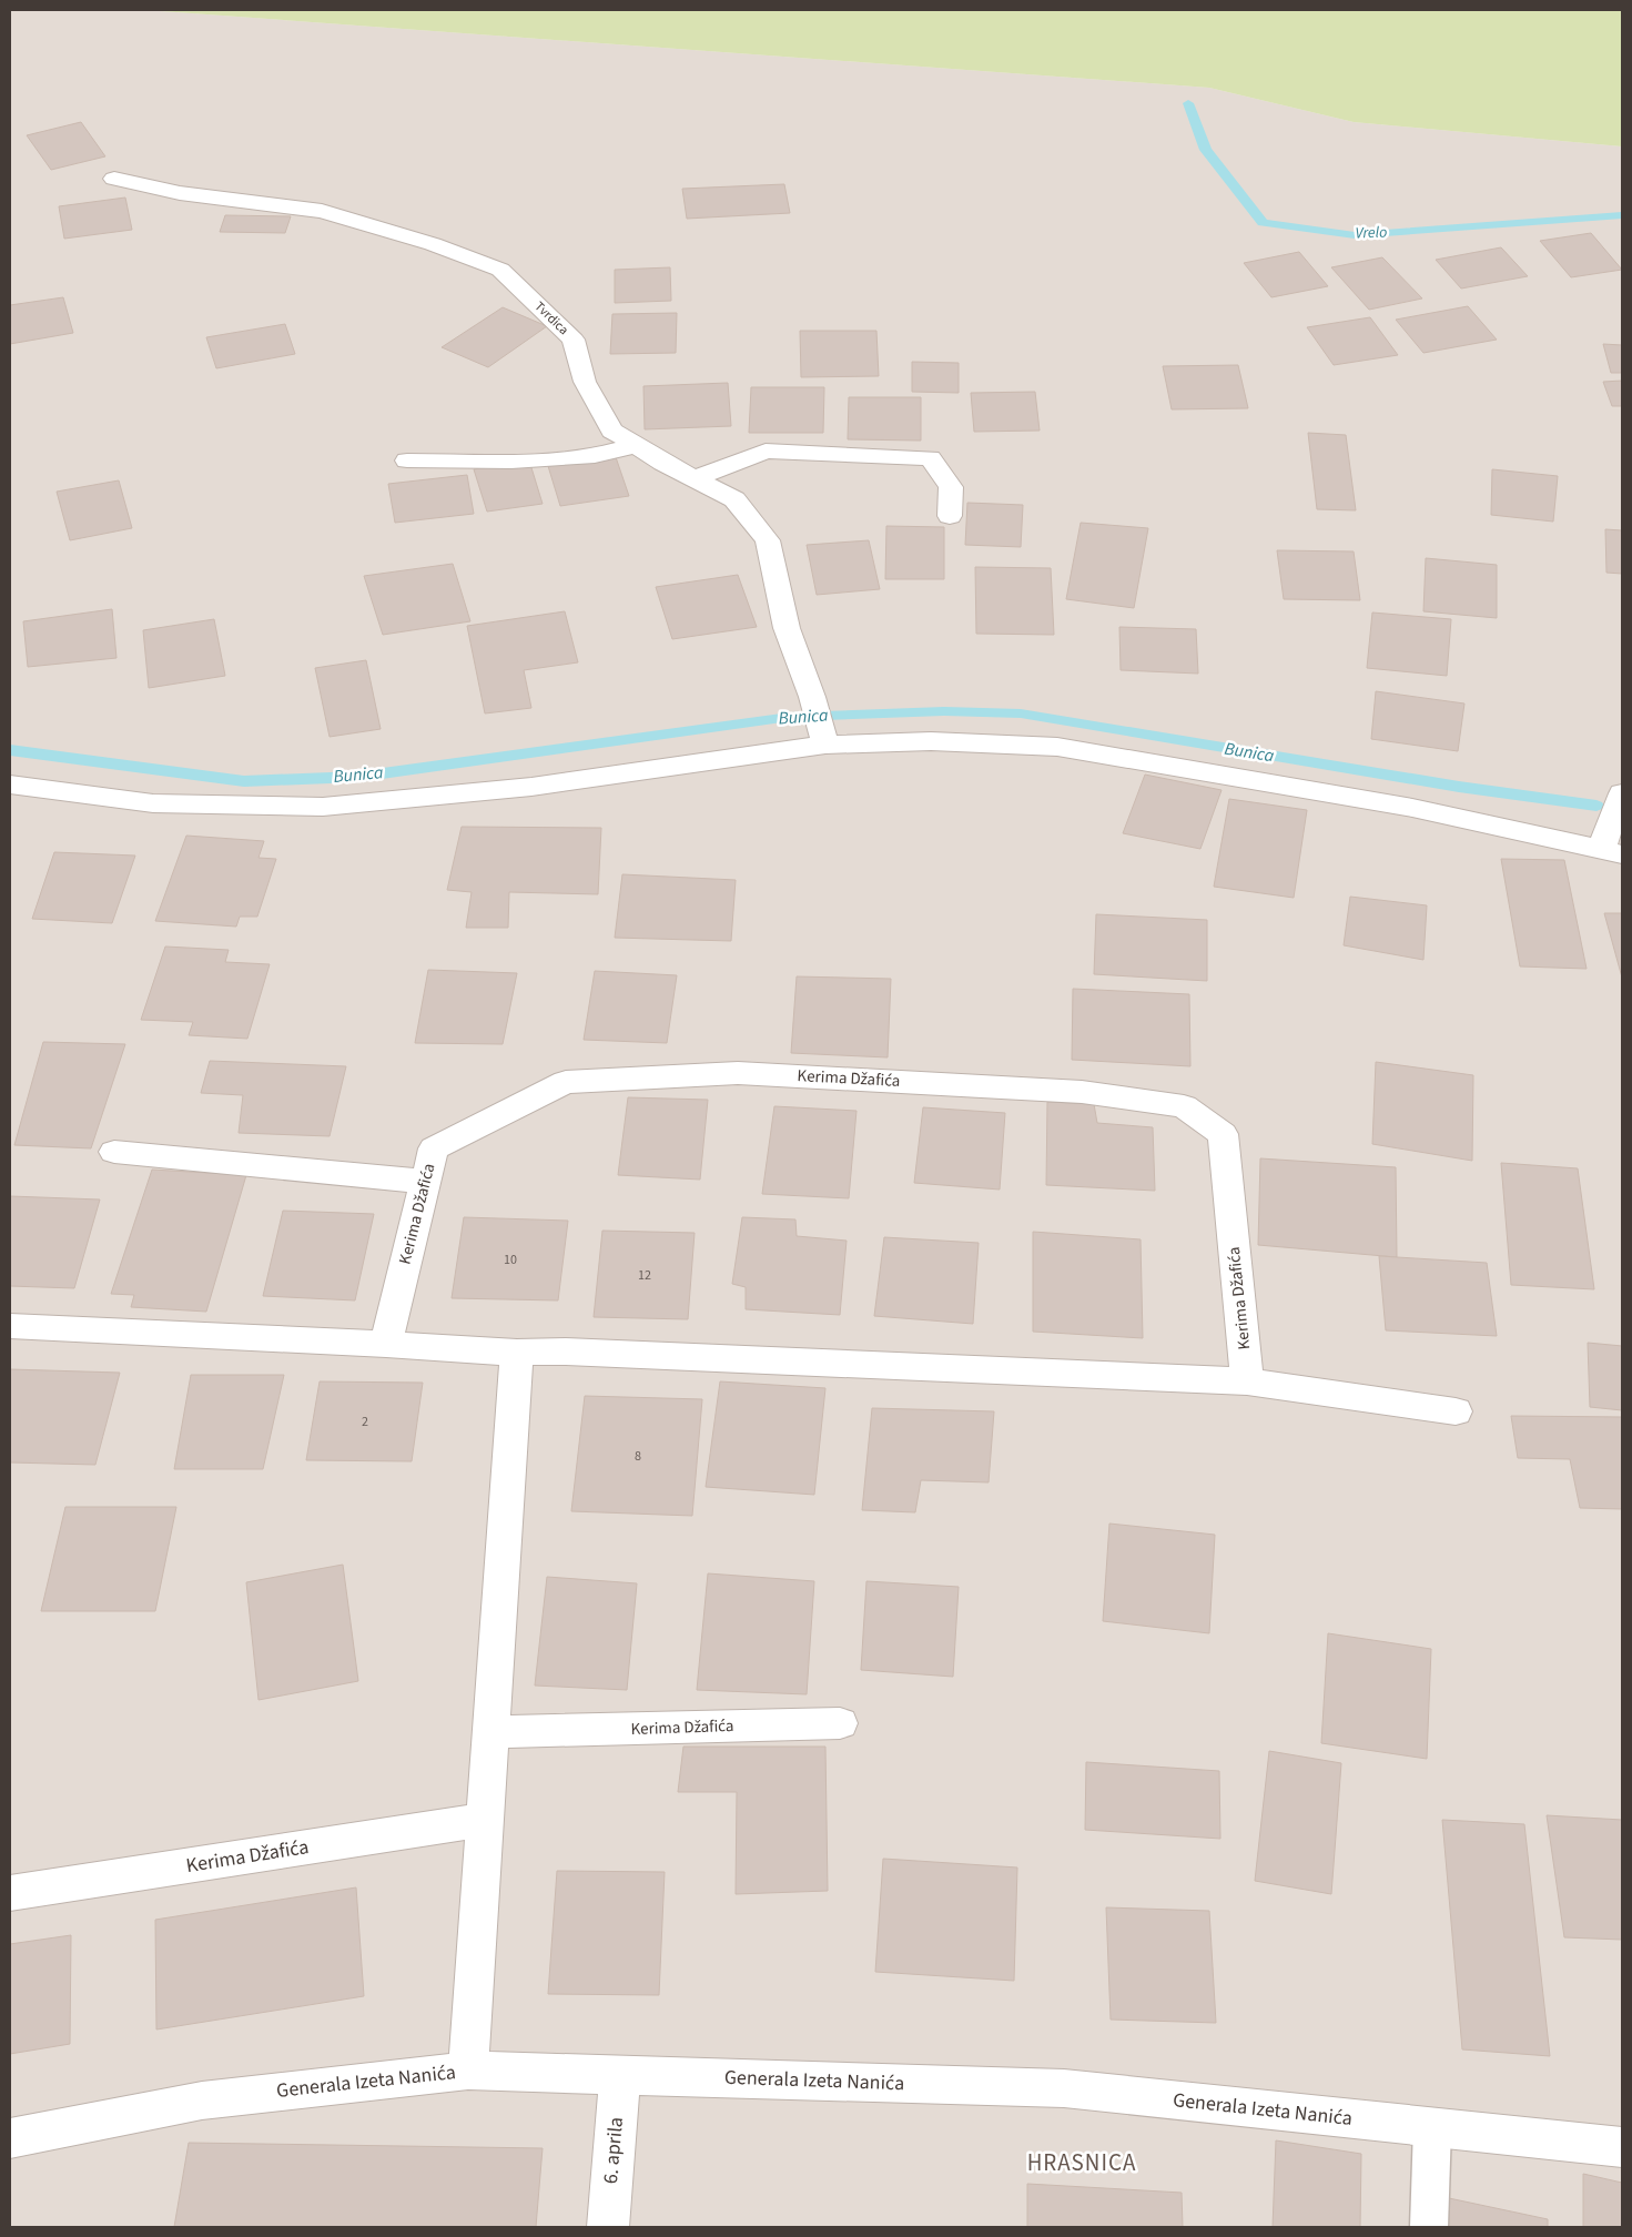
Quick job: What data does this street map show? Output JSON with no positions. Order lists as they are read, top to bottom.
{
  "streets": {
    "street": [
      "Tvrdica",
      "Kerima Džafića",
      "Generala Izeta Nanića",
      "6. aprila"
    ]
  },
  "crossings": [
    ["Generala Izeta Nanića", "6. aprila"]
  ],
  "districts": ["HRASNICA"],
  "water": ["Vrelo", "Bunica"],
  "house_numbers": [
    "10",
    "12",
    "2",
    "8"
  ]
}
